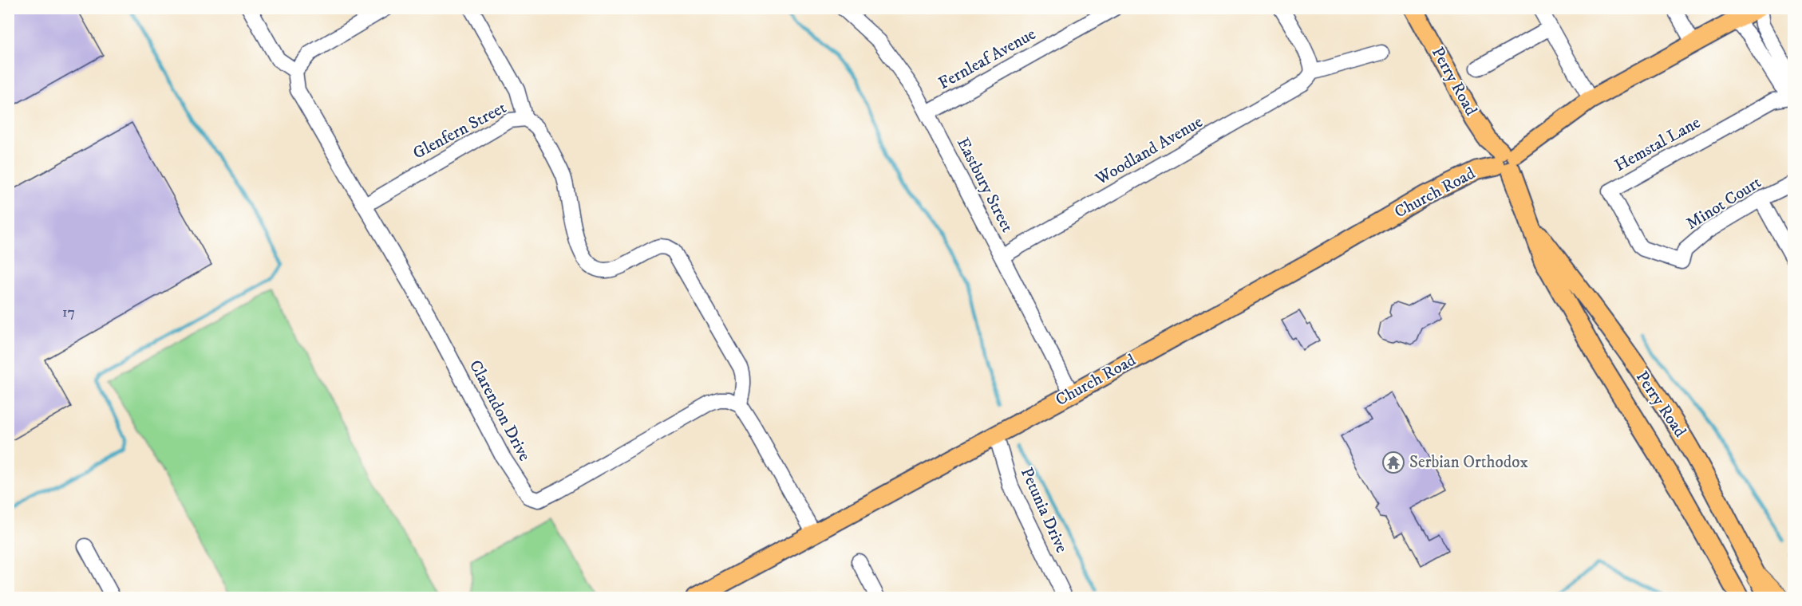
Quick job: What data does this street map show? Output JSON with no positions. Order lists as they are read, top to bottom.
{
  "streets": {
    "main road": ["Perry Road", "Church Road"],
    "street": [
      "Fernleaf Avenue",
      "Glenfern Street",
      "Hemstal Lane",
      "Woodland Avenue",
      "Eastbury Street",
      "Minot Court",
      "Clarendon Drive",
      "Petunia Drive"
    ]
  },
  "crossings": [
    ["Fernleaf Avenue", "Eastbury Street"],
    ["Perry Road", "Church Road"],
    ["Glenfern Street", "Clarendon Drive"],
    ["Hemstal Lane", "Minot Court"],
    ["Woodland Avenue", "Eastbury Street"],
    ["Eastbury Street", "Church Road"],
    ["Church Road", "Petunia Drive"]
  ],
  "places": {
    "temple": ["Serbian Orthodox"]
  },
  "house_numbers": ["17"]
}
